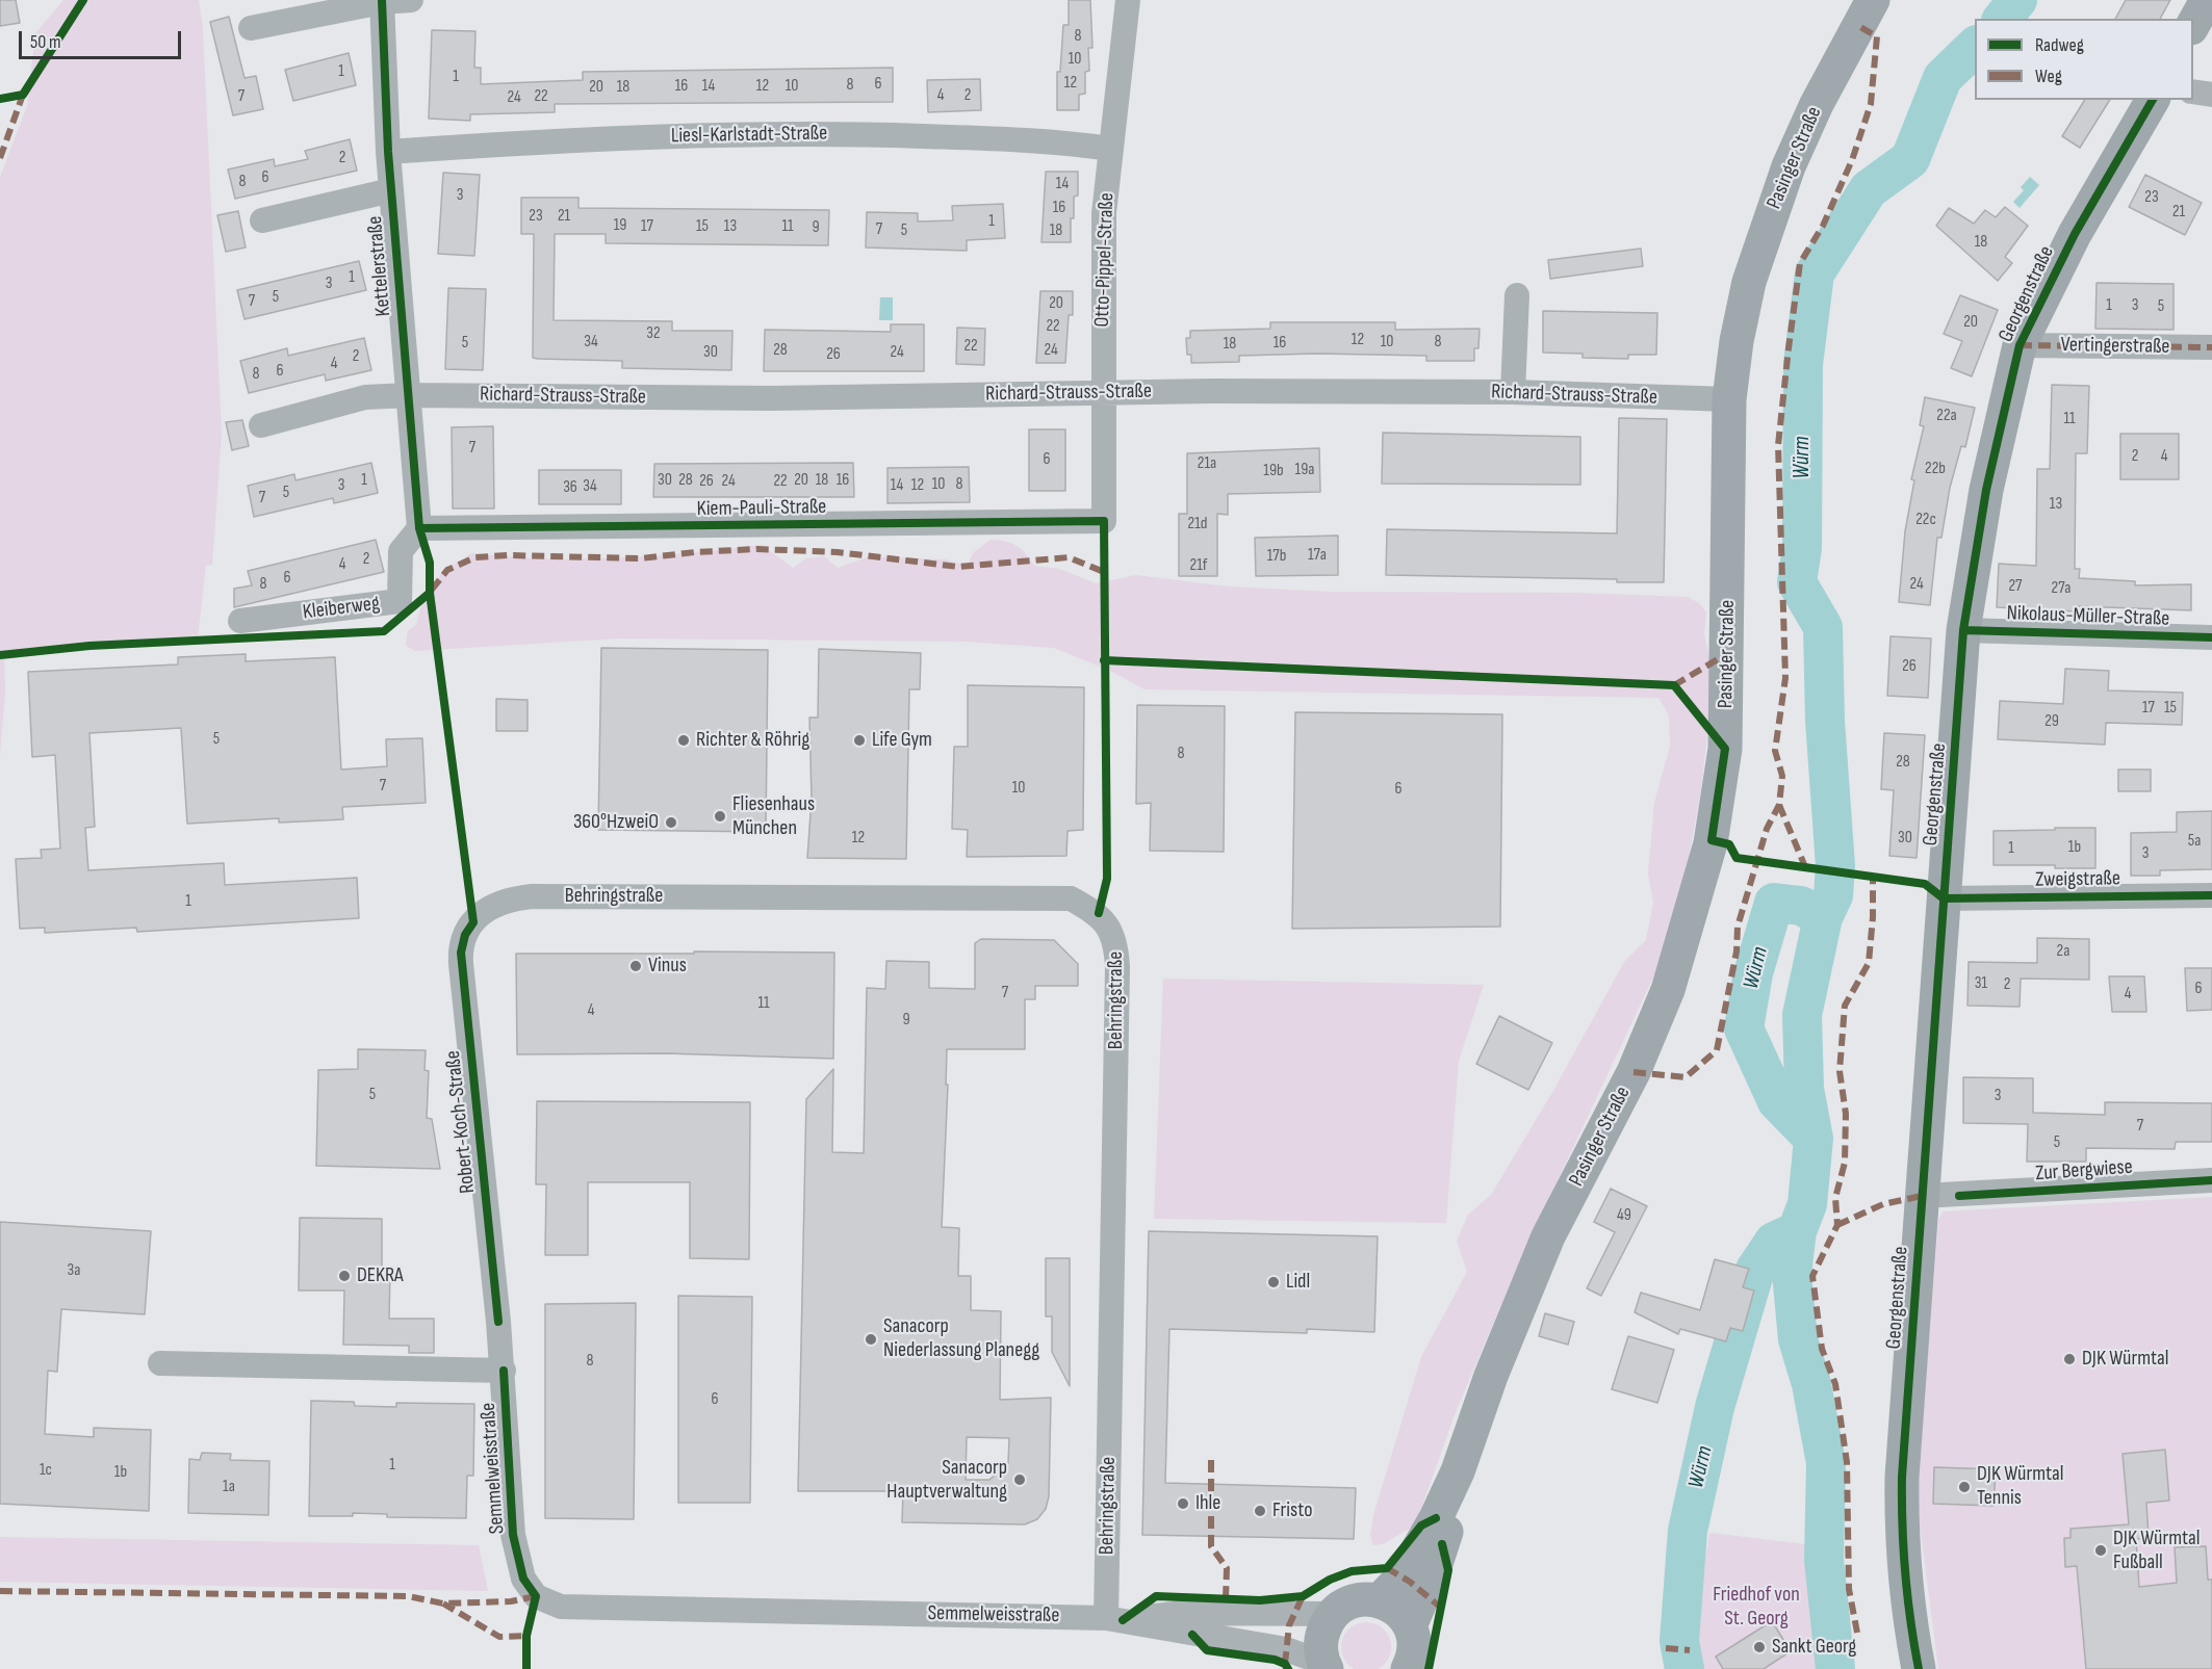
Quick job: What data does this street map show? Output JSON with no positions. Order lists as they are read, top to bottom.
{
  "streets": {
    "main road": ["Pasinger Straße", "Georgenstraße"],
    "street": [
      "Liesl-Karlstadt-Straße",
      "Otto-Pippel-Straße",
      "Kettelerstraße",
      "Vertingerstraße",
      "Richard-Strauss-Straße",
      "Kiem-Pauli-Straße",
      "Kleiberweg",
      "Nikolaus-Müller-Straße",
      "Zweigstraße",
      "Behringstraße",
      "Robert-Koch-Straße",
      "Zur Bergwiese",
      "Semmelweisstraße"
    ]
  },
  "crossings": [
    ["Liesl-Karlstadt-Straße", "Otto-Pippel-Straße"],
    ["Liesl-Karlstadt-Straße", "Kettelerstraße"],
    ["Pasinger Straße", "Richard-Strauss-Straße"],
    ["Otto-Pippel-Straße", "Richard-Strauss-Straße"],
    ["Otto-Pippel-Straße", "Kiem-Pauli-Straße"],
    ["Kettelerstraße", "Richard-Strauss-Straße"],
    ["Kettelerstraße", "Kiem-Pauli-Straße"],
    ["Kettelerstraße", "Kleiberweg"],
    ["Georgenstraße", "Vertingerstraße"],
    ["Georgenstraße", "Nikolaus-Müller-Straße"],
    ["Georgenstraße", "Zweigstraße"],
    ["Georgenstraße", "Zur Bergwiese"],
    ["Kiem-Pauli-Straße", "Kleiberweg"],
    ["Behringstraße", "Robert-Koch-Straße"],
    ["Behringstraße", "Semmelweisstraße"],
    ["Robert-Koch-Straße", "Semmelweisstraße"]
  ],
  "water": ["Würm"],
  "parks": ["Friedhof von St. Georg"],
  "places": [
    "Richter & Röhrig",
    "Life Gym",
    "Fliesenhaus München",
    "360°HzweiO",
    "Vinus",
    "DEKRA",
    "Lidl",
    "Sanacorp Niederlassung Planegg",
    "DJK Würmtal",
    "Sanacorp Hauptverwaltung",
    "DJK Würmtal Tennis",
    "Ihle",
    "Fristo",
    "DJK Würmtal Fußball",
    "Sankt Georg"
  ],
  "house_numbers": [
    "8",
    "10",
    "1",
    "1",
    "12",
    "6",
    "8",
    "16",
    "14",
    "12",
    "10",
    "20",
    "18",
    "4",
    "2",
    "7",
    "22",
    "24",
    "2",
    "6",
    "8",
    "14",
    "3",
    "23",
    "16",
    "21",
    "23",
    "21",
    "1",
    "19",
    "17",
    "15",
    "13",
    "11",
    "9",
    "7",
    "5",
    "18",
    "18",
    "1",
    "3",
    "5",
    "7",
    "20",
    "1",
    "3",
    "5",
    "20",
    "22",
    "32",
    "12",
    "34",
    "10",
    "8",
    "5",
    "16",
    "18",
    "22",
    "28",
    "24",
    "30",
    "24",
    "26",
    "2",
    "4",
    "6",
    "8",
    "22a",
    "11",
    "7",
    "2",
    "4",
    "6",
    "21a",
    "22b",
    "19a",
    "19b",
    "1",
    "30",
    "28",
    "20",
    "18",
    "16",
    "26",
    "24",
    "22",
    "10",
    "8",
    "3",
    "14",
    "12",
    "34",
    "36",
    "5",
    "7",
    "13",
    "22c",
    "21d",
    "17a",
    "17b",
    "2",
    "4",
    "21f",
    "6",
    "8",
    "24",
    "27",
    "27a",
    "26",
    "17",
    "15",
    "29",
    "5",
    "8",
    "28",
    "7",
    "10",
    "6",
    "12",
    "30",
    "5a",
    "1b",
    "1",
    "3",
    "1",
    "2a",
    "31",
    "2",
    "6",
    "7",
    "4",
    "11",
    "4",
    "9",
    "5",
    "3",
    "7",
    "5",
    "49",
    "3a",
    "8",
    "6",
    "1",
    "1c",
    "1b",
    "1a"
  ],
  "legend": ["Radweg", "Weg"],
  "scale_bar": "50 m"
}
